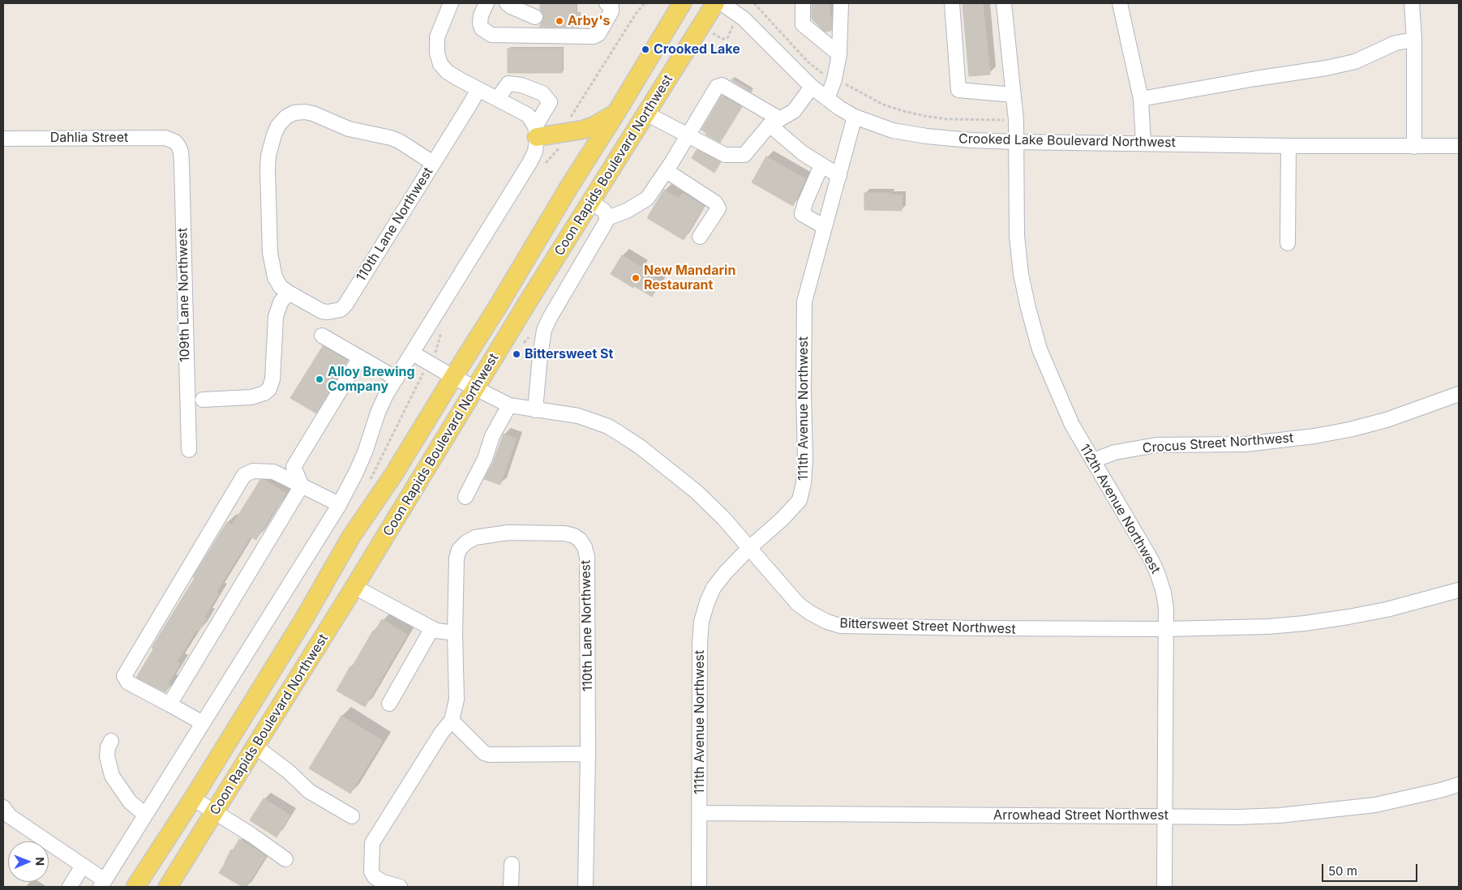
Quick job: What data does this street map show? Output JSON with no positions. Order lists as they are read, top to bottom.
{
  "streets": {
    "main road": ["Coon Rapids Boulevard Northwest"],
    "street": [
      "Dahlia Street",
      "Crooked Lake Boulevard Northwest",
      "110th Lane Northwest",
      "109th Lane Northwest",
      "111th Avenue Northwest",
      "Crocus Street Northwest",
      "112th Avenue Northwest",
      "Bittersweet Street Northwest",
      "Arrowhead Street Northwest"
    ]
  },
  "crossings": [
    ["Dahlia Street", "109th Lane Northwest"],
    ["Crooked Lake Boulevard Northwest", "111th Avenue Northwest"],
    ["Crooked Lake Boulevard Northwest", "112th Avenue Northwest"],
    ["Coon Rapids Boulevard Northwest", "Bittersweet Street Northwest"],
    ["111th Avenue Northwest", "Bittersweet Street Northwest"],
    ["111th Avenue Northwest", "Arrowhead Street Northwest"],
    ["Crocus Street Northwest", "112th Avenue Northwest"],
    ["112th Avenue Northwest", "Bittersweet Street Northwest"],
    ["112th Avenue Northwest", "Arrowhead Street Northwest"]
  ],
  "places": [
    "Arby's",
    "Crooked Lake",
    "New Mandarin Restaurant",
    "Bittersweet St",
    "Alloy Brewing Company"
  ],
  "scale_bar": "50 m",
  "north": "right"
}
